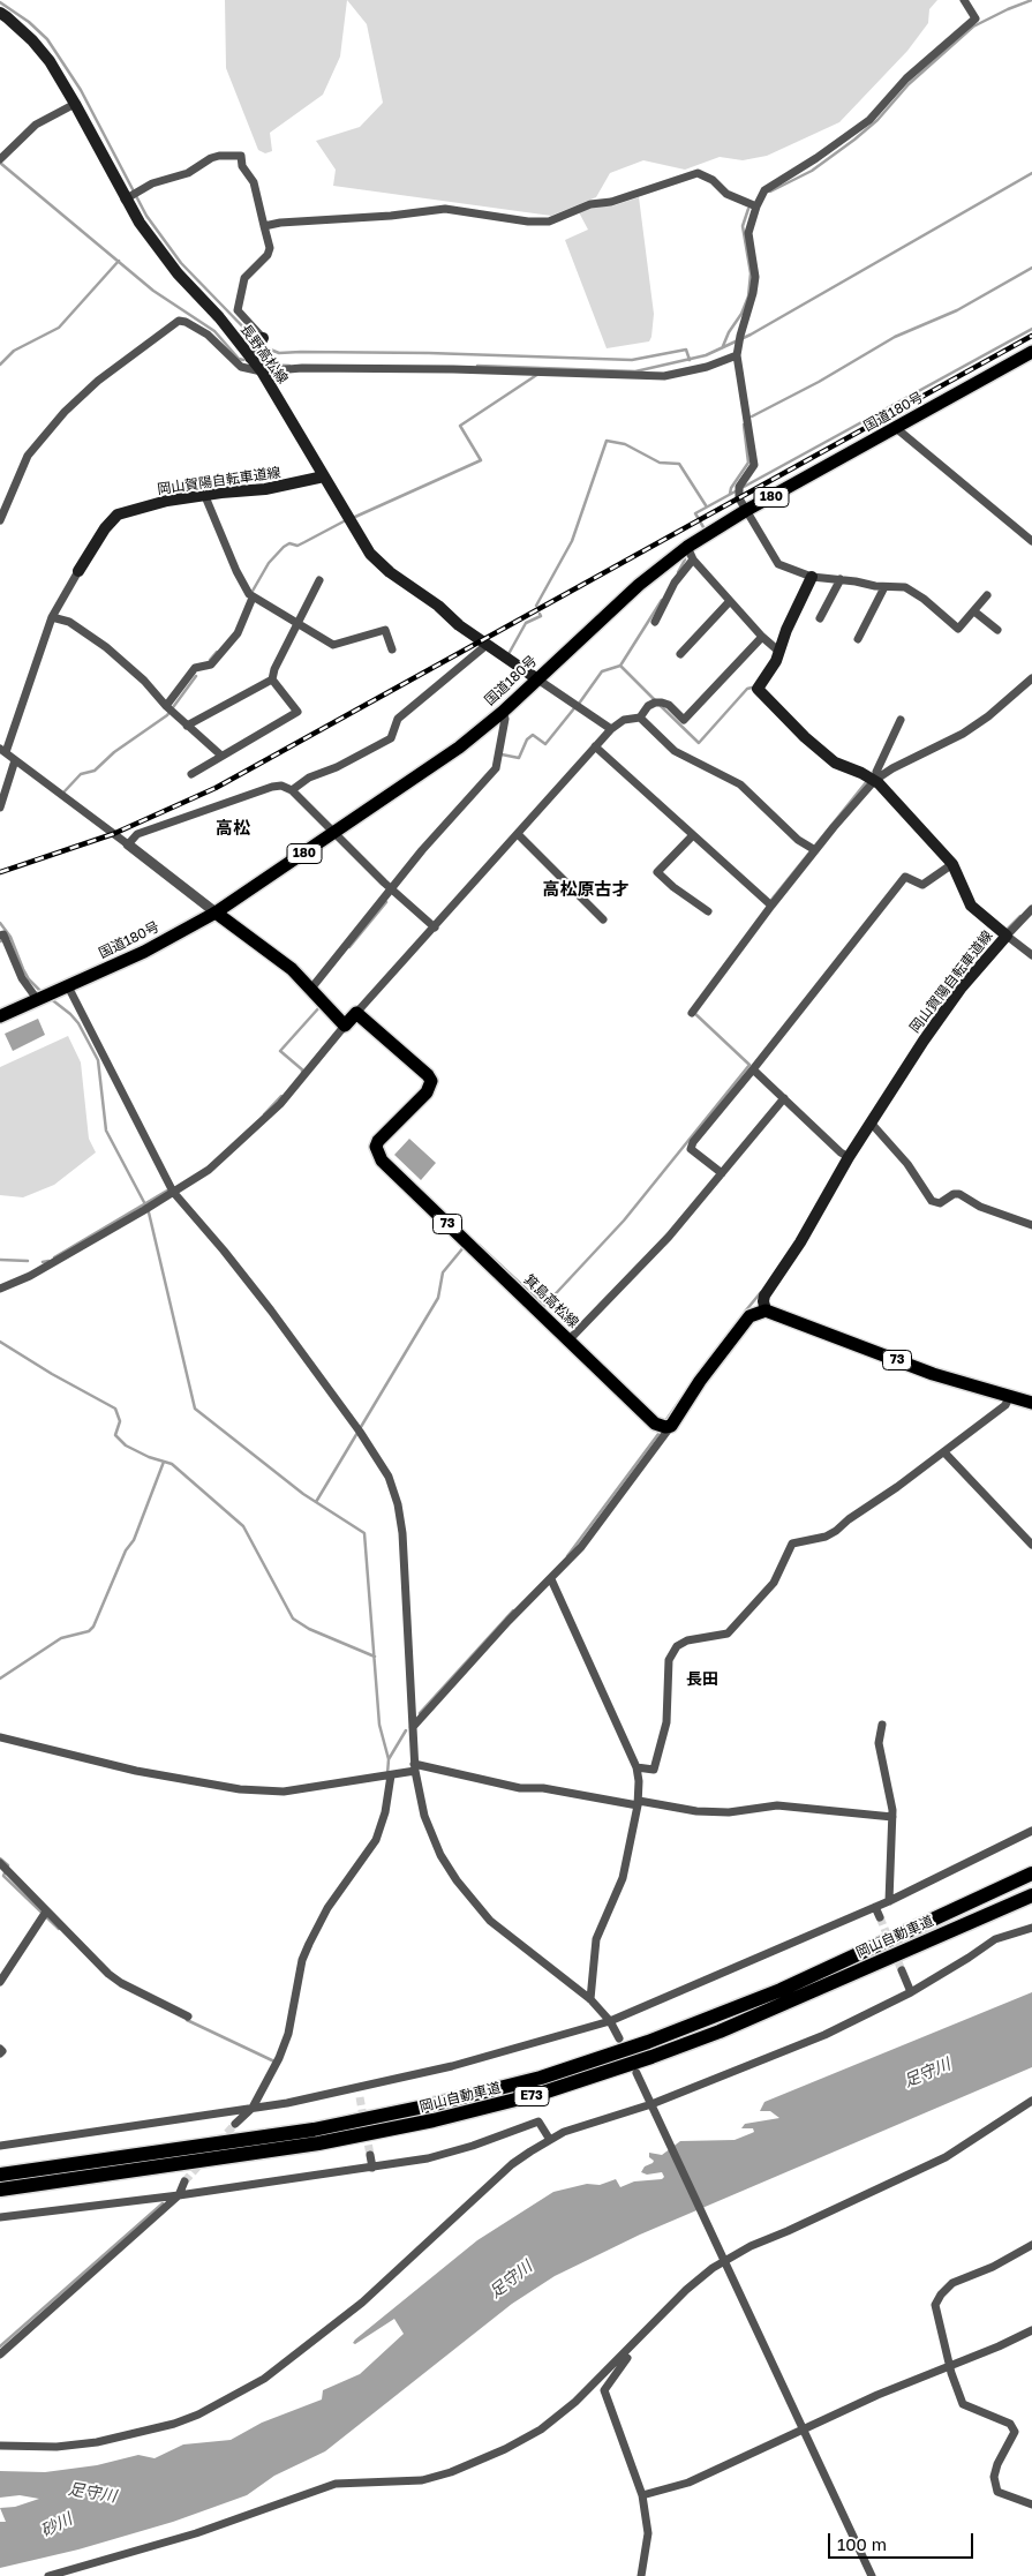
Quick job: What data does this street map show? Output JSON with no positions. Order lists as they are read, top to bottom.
{
  "streets": {
    "highway": ["岡山自動車道", "E73"],
    "main road": [
      "長野高松線",
      "国道180号",
      "岡山賀陽自転車道線",
      "180",
      "73",
      "箕島高松線"
    ]
  },
  "crossings": [
    ["長野高松線", "国道180号"],
    ["長野高松線", "岡山賀陽自転車道線"],
    ["岡山賀陽自転車道線", "73"]
  ],
  "districts": ["高松", "高松原古才", "長田"],
  "water": ["足守川", "砂川"],
  "scale_bar": "100 m"
}
